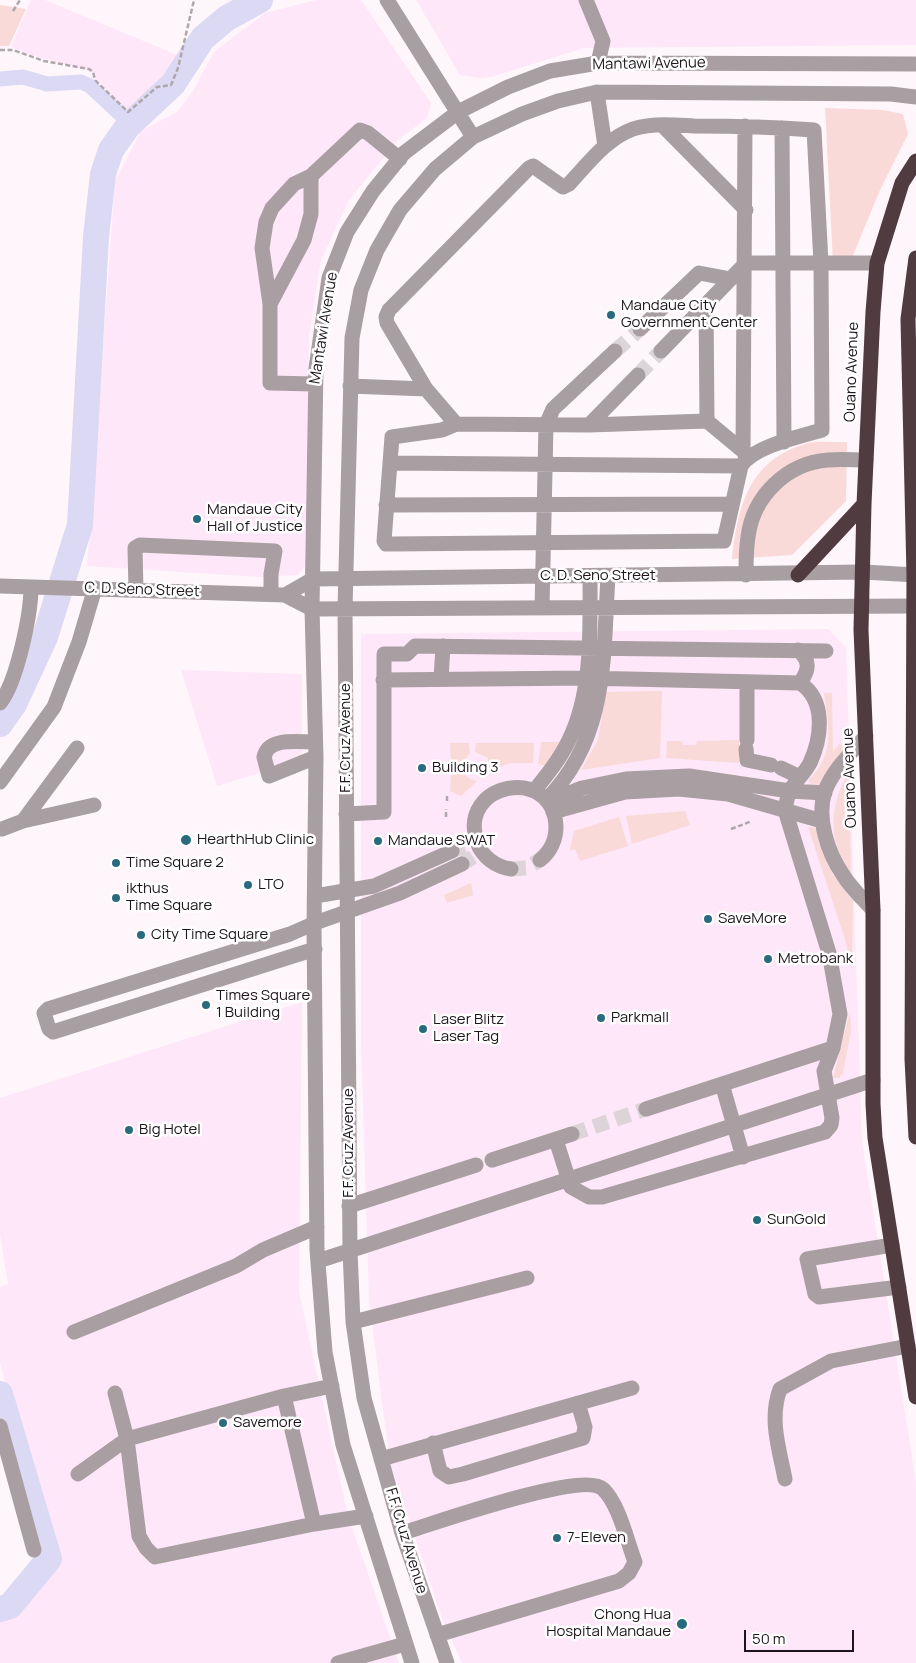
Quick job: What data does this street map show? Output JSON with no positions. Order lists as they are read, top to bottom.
{
  "streets": {
    "highway": ["Ouano Avenue"],
    "street": ["Mantawi Avenue", "C. D. Seno Street", "F.F. Cruz Avenue"]
  },
  "crossings": [
    ["Mantawi Avenue", "C. D. Seno Street"],
    ["Mantawi Avenue", "F.F. Cruz Avenue"],
    ["Ouano Avenue", "C. D. Seno Street"],
    ["C. D. Seno Street", "F.F. Cruz Avenue"]
  ],
  "places": [
    "Mandaue City Government Center",
    "Mandaue City Hall of Justice",
    "Building 3",
    "HearthHub Clinic",
    "Mandaue SWAT",
    "Time Square 2",
    "LTO",
    "ikthus Time Square",
    "SaveMore",
    "City Time Square",
    "Metrobank",
    "Times Square 1 Building",
    "Parkmall",
    "Laser Blitz Laser Tag",
    "Big Hotel",
    "SunGold",
    "Savemore",
    "7-Eleven",
    "Chong Hua Hospital Mandaue"
  ],
  "scale_bar": "50 m"
}
